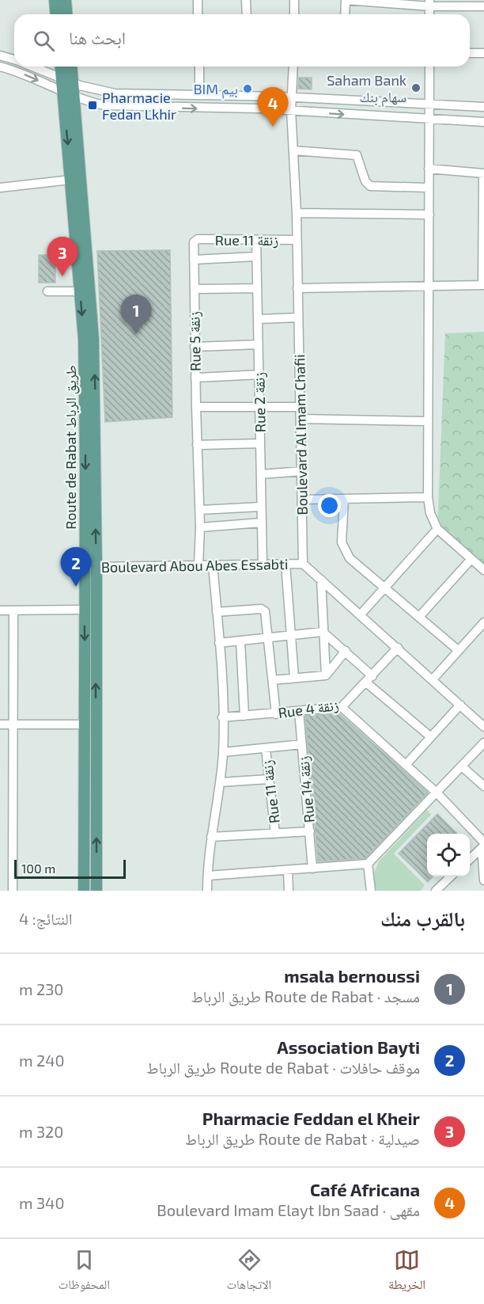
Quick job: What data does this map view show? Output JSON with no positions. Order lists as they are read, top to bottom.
{
  "streets": {
    "main road": ["Route de Rabat طريق الرباط"],
    "street": [
      "Rue 11 زنقة",
      "Rue 5 زنقة",
      "Rue 2 زنقة",
      "Boulevard Al Imam Chafii",
      "Boulevard Abou Abes Essabti",
      "Rue 4 زنقة",
      "Rue 14 زنقة"
    ]
  },
  "crossings": [
    ["Rue 11 زنقة", "Rue 5 زنقة"],
    ["Rue 11 زنقة", "Rue 2 زنقة"],
    ["Rue 11 زنقة", "Boulevard Al Imam Chafii"],
    ["Rue 5 زنقة", "Boulevard Abou Abes Essabti"],
    ["Rue 2 زنقة", "Boulevard Abou Abes Essabti"],
    ["Boulevard Al Imam Chafii", "Boulevard Abou Abes Essabti"],
    ["Route de Rabat طريق الرباط", "Boulevard Abou Abes Essabti"],
    ["Rue 4 زنقة", "Rue 14 زنقة"]
  ],
  "places": {
    "other": ["Saham Bank سهام بنك", "BIM بيم"],
    "transit": ["Pharmacie Fedan Lkhir"]
  },
  "scale_bar": "100 m",
  "page": {
    "search": "ابحث هنا",
    "pins": [
      "4",
      "3",
      "1",
      "2"
    ],
    "scale": "100 m",
    "heading": ["بالقرب منك", "النتائج: 4"],
    "list": [
      {
        "mark": "1",
        "name": "msala bernoussi",
        "note": "مسجد · Route de Rabat طريق الرباط",
        "value": "230 m"
      },
      {
        "mark": "2",
        "name": "Association Bayti",
        "note": "موقف حافلات · Route de Rabat طريق الرباط",
        "value": "240 m"
      },
      {
        "mark": "3",
        "name": "Pharmacie Feddan el Kheir",
        "note": "صيدلية · Route de Rabat طريق الرباط",
        "value": "320 m"
      },
      {
        "mark": "4",
        "name": "Café Africana",
        "note": "مقهى · Boulevard Imam Elayt Ibn Saad",
        "value": "340 m"
      }
    ],
    "nav": ["الخريطة", "الاتجاهات", "المحفوظات"]
  }
}
